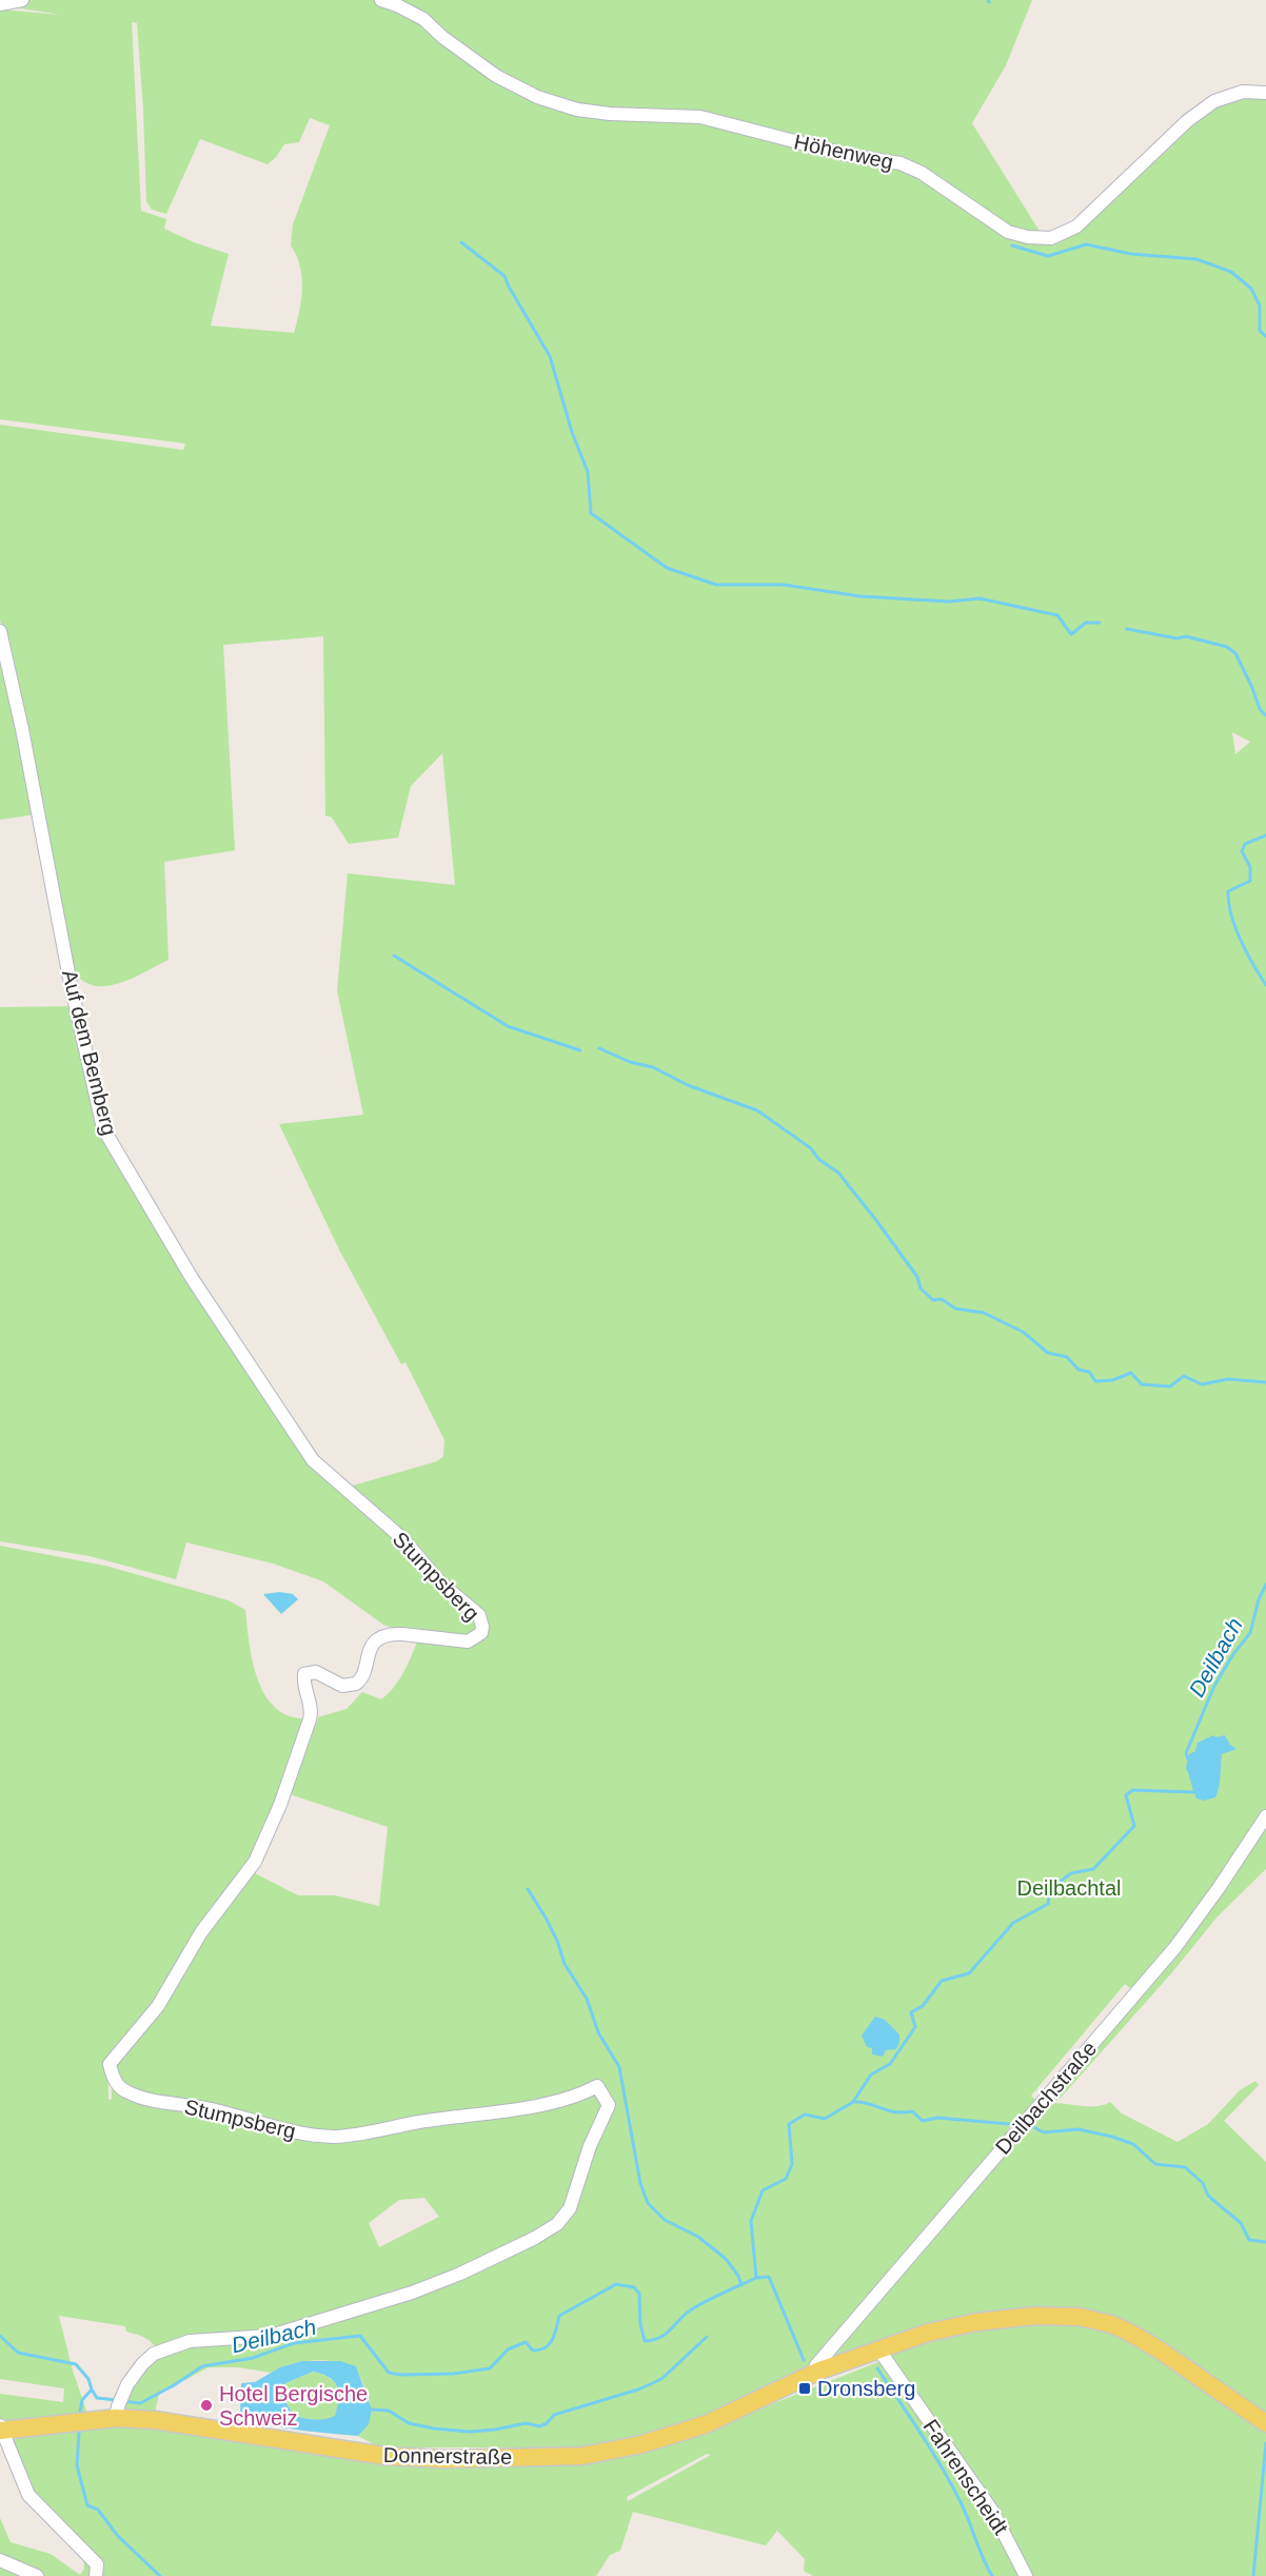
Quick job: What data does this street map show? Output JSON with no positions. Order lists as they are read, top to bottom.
{
  "streets": {
    "main road": ["Donnerstraße"],
    "street": [
      "Höhenweg",
      "Auf dem Bemberg",
      "Stumpsberg",
      "Deilbachstraße",
      "Fahrenscheidt"
    ]
  },
  "crossings": [
    ["Auf dem Bemberg", "Stumpsberg"],
    ["Stumpsberg", "Donnerstraße"],
    ["Deilbachstraße", "Donnerstraße"],
    ["Donnerstraße", "Fahrenscheidt"]
  ],
  "water": ["Deilbach"],
  "parks": ["Deilbachtal"],
  "places": {
    "transit": ["Dronsberg"],
    "other": ["Hotel Bergische Schweiz"]
  }
}
